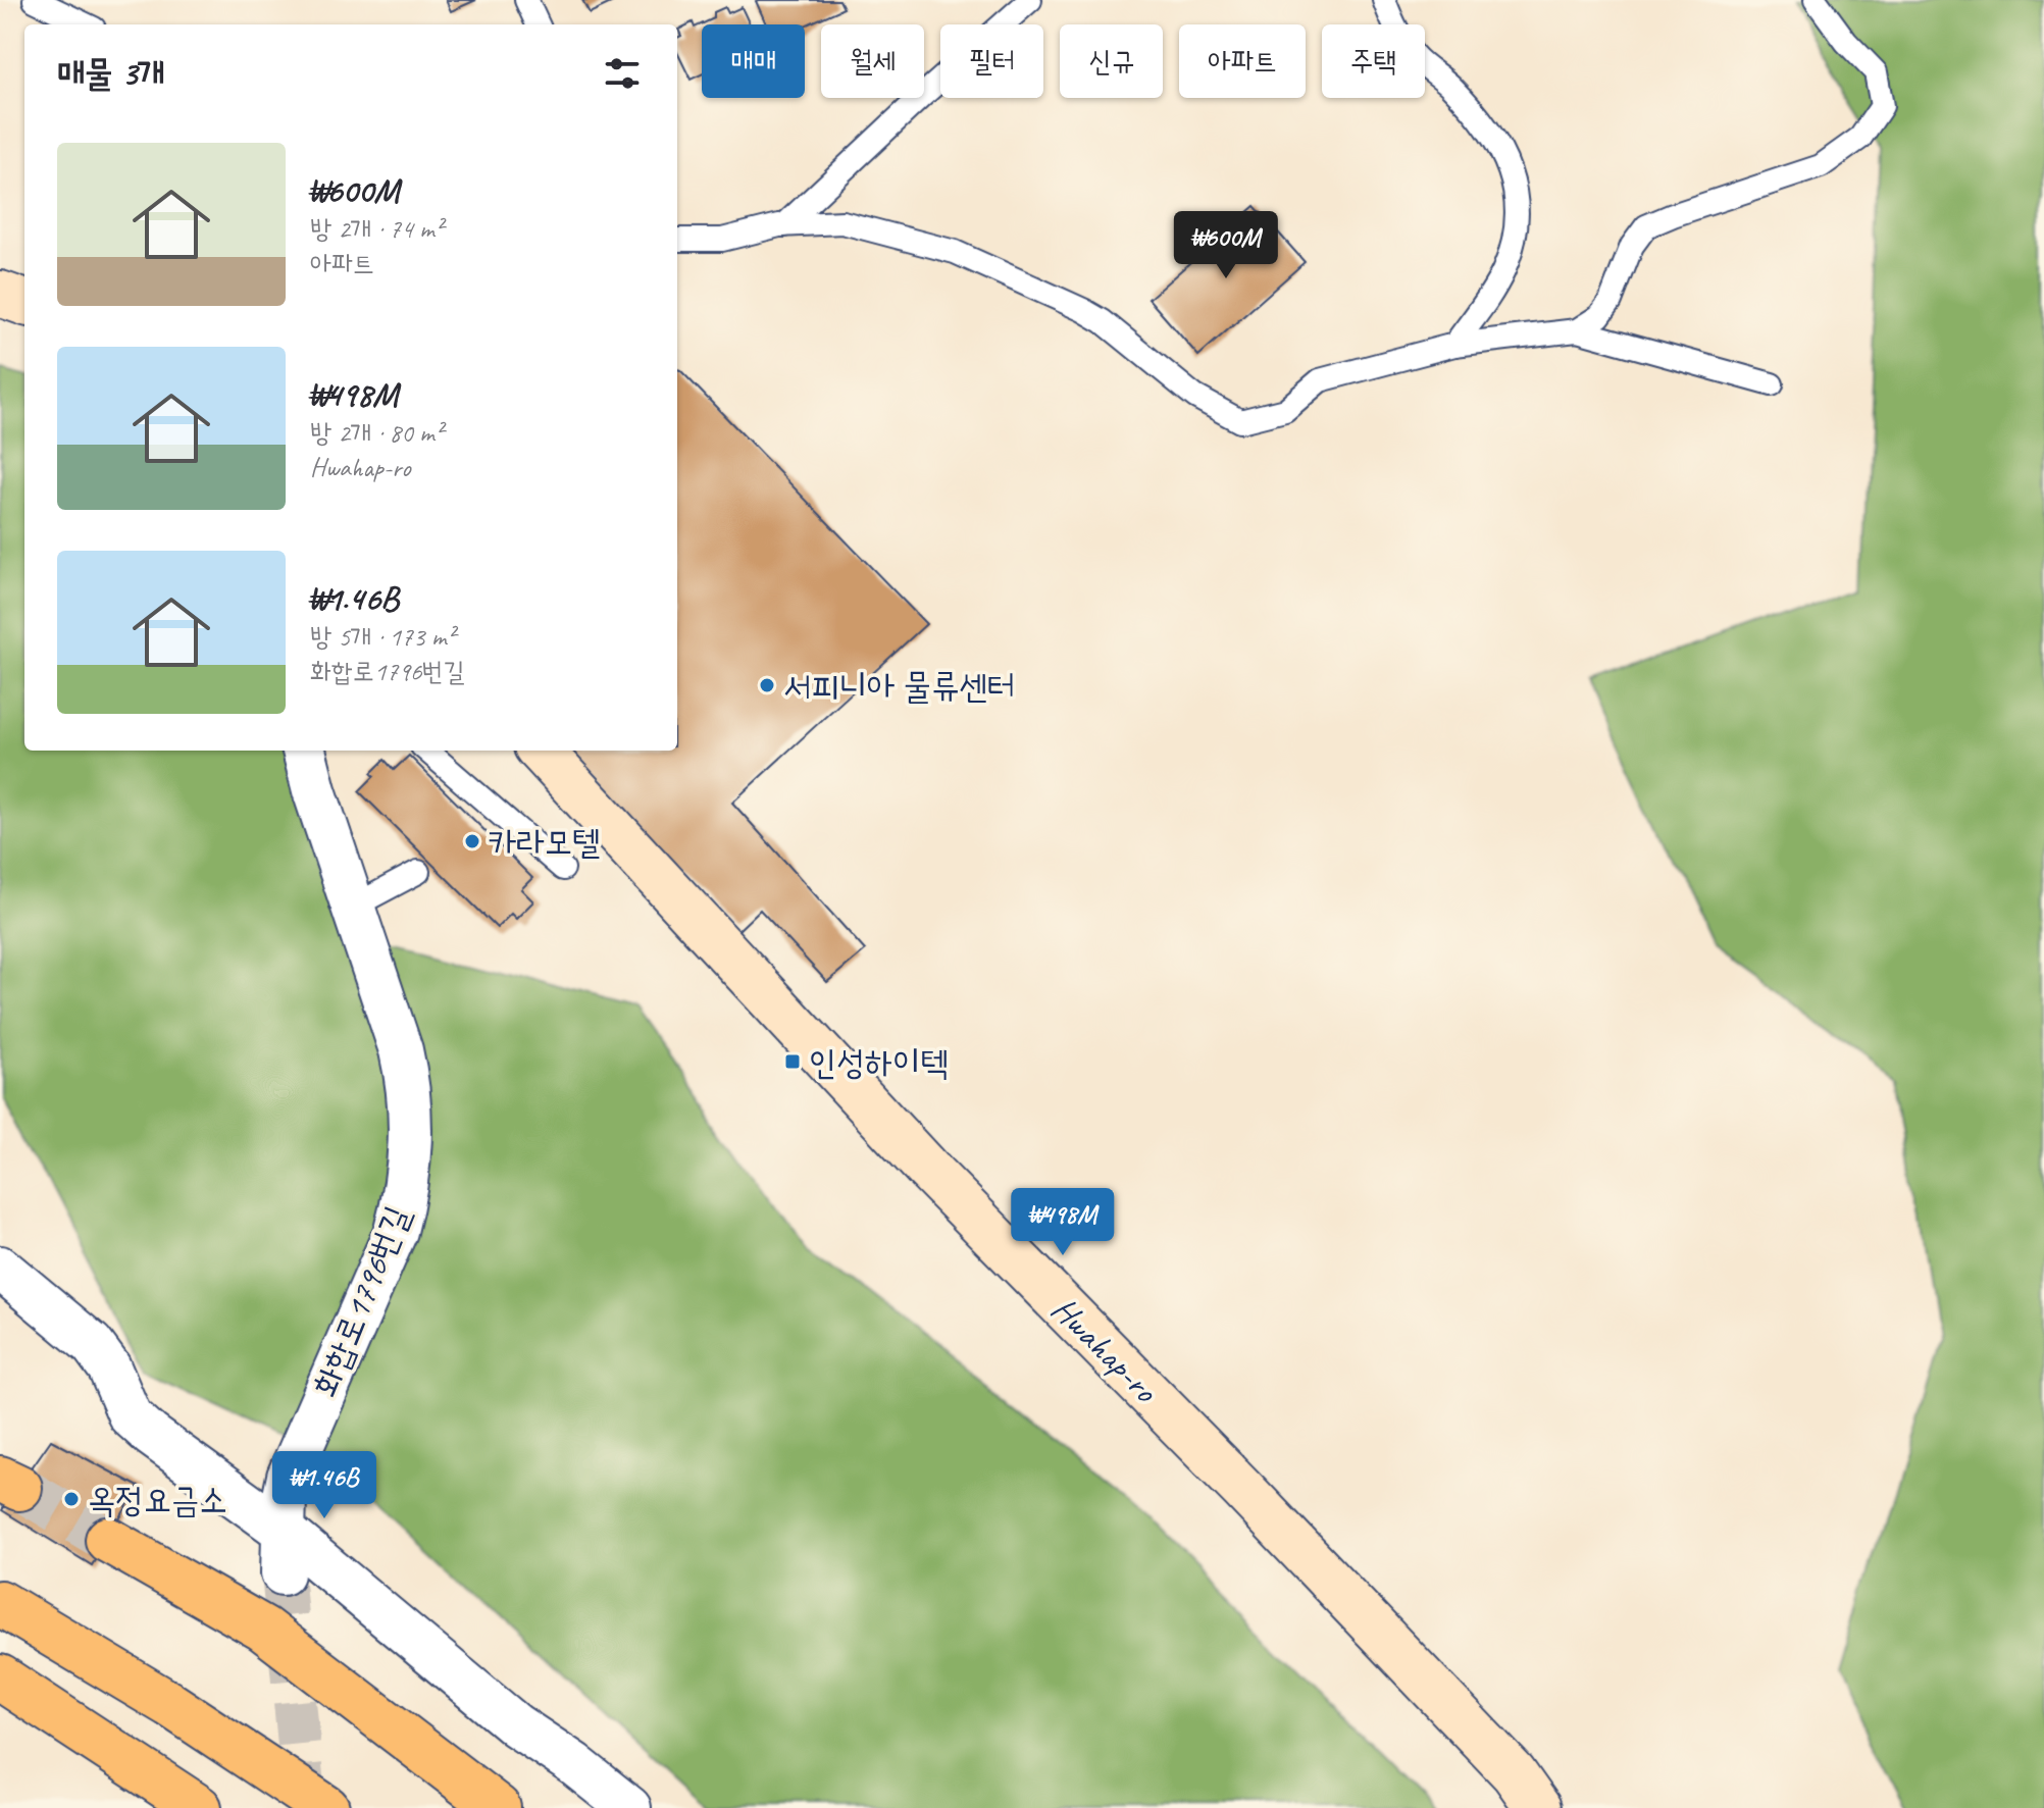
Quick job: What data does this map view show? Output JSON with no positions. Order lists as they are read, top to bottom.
{
  "streets": {
    "main road": ["Hwahap-ro"],
    "street": ["화합로1796번길"]
  },
  "places": {
    "other": ["서피니아 물류센터", "카라모텔", "옥정요금소"],
    "transit": ["인성하이텍"]
  },
  "page": {
    "chip": [
      "매매",
      "월세",
      "필터",
      "신규",
      "아파트",
      "주택"
    ],
    "heading": "매물 3개",
    "list": [
      {
        "name": "₩600M",
        "note": "방 2개 · 74 m² · 아파트"
      },
      {
        "name": "₩498M",
        "note": "방 2개 · 80 m² · Hwahap-ro"
      },
      {
        "name": "₩1.46B",
        "note": "방 5개 · 173 m² · 화합로1796번길"
      }
    ],
    "price": ["₩600M", "₩498M", "₩1.46B"]
  }
}
